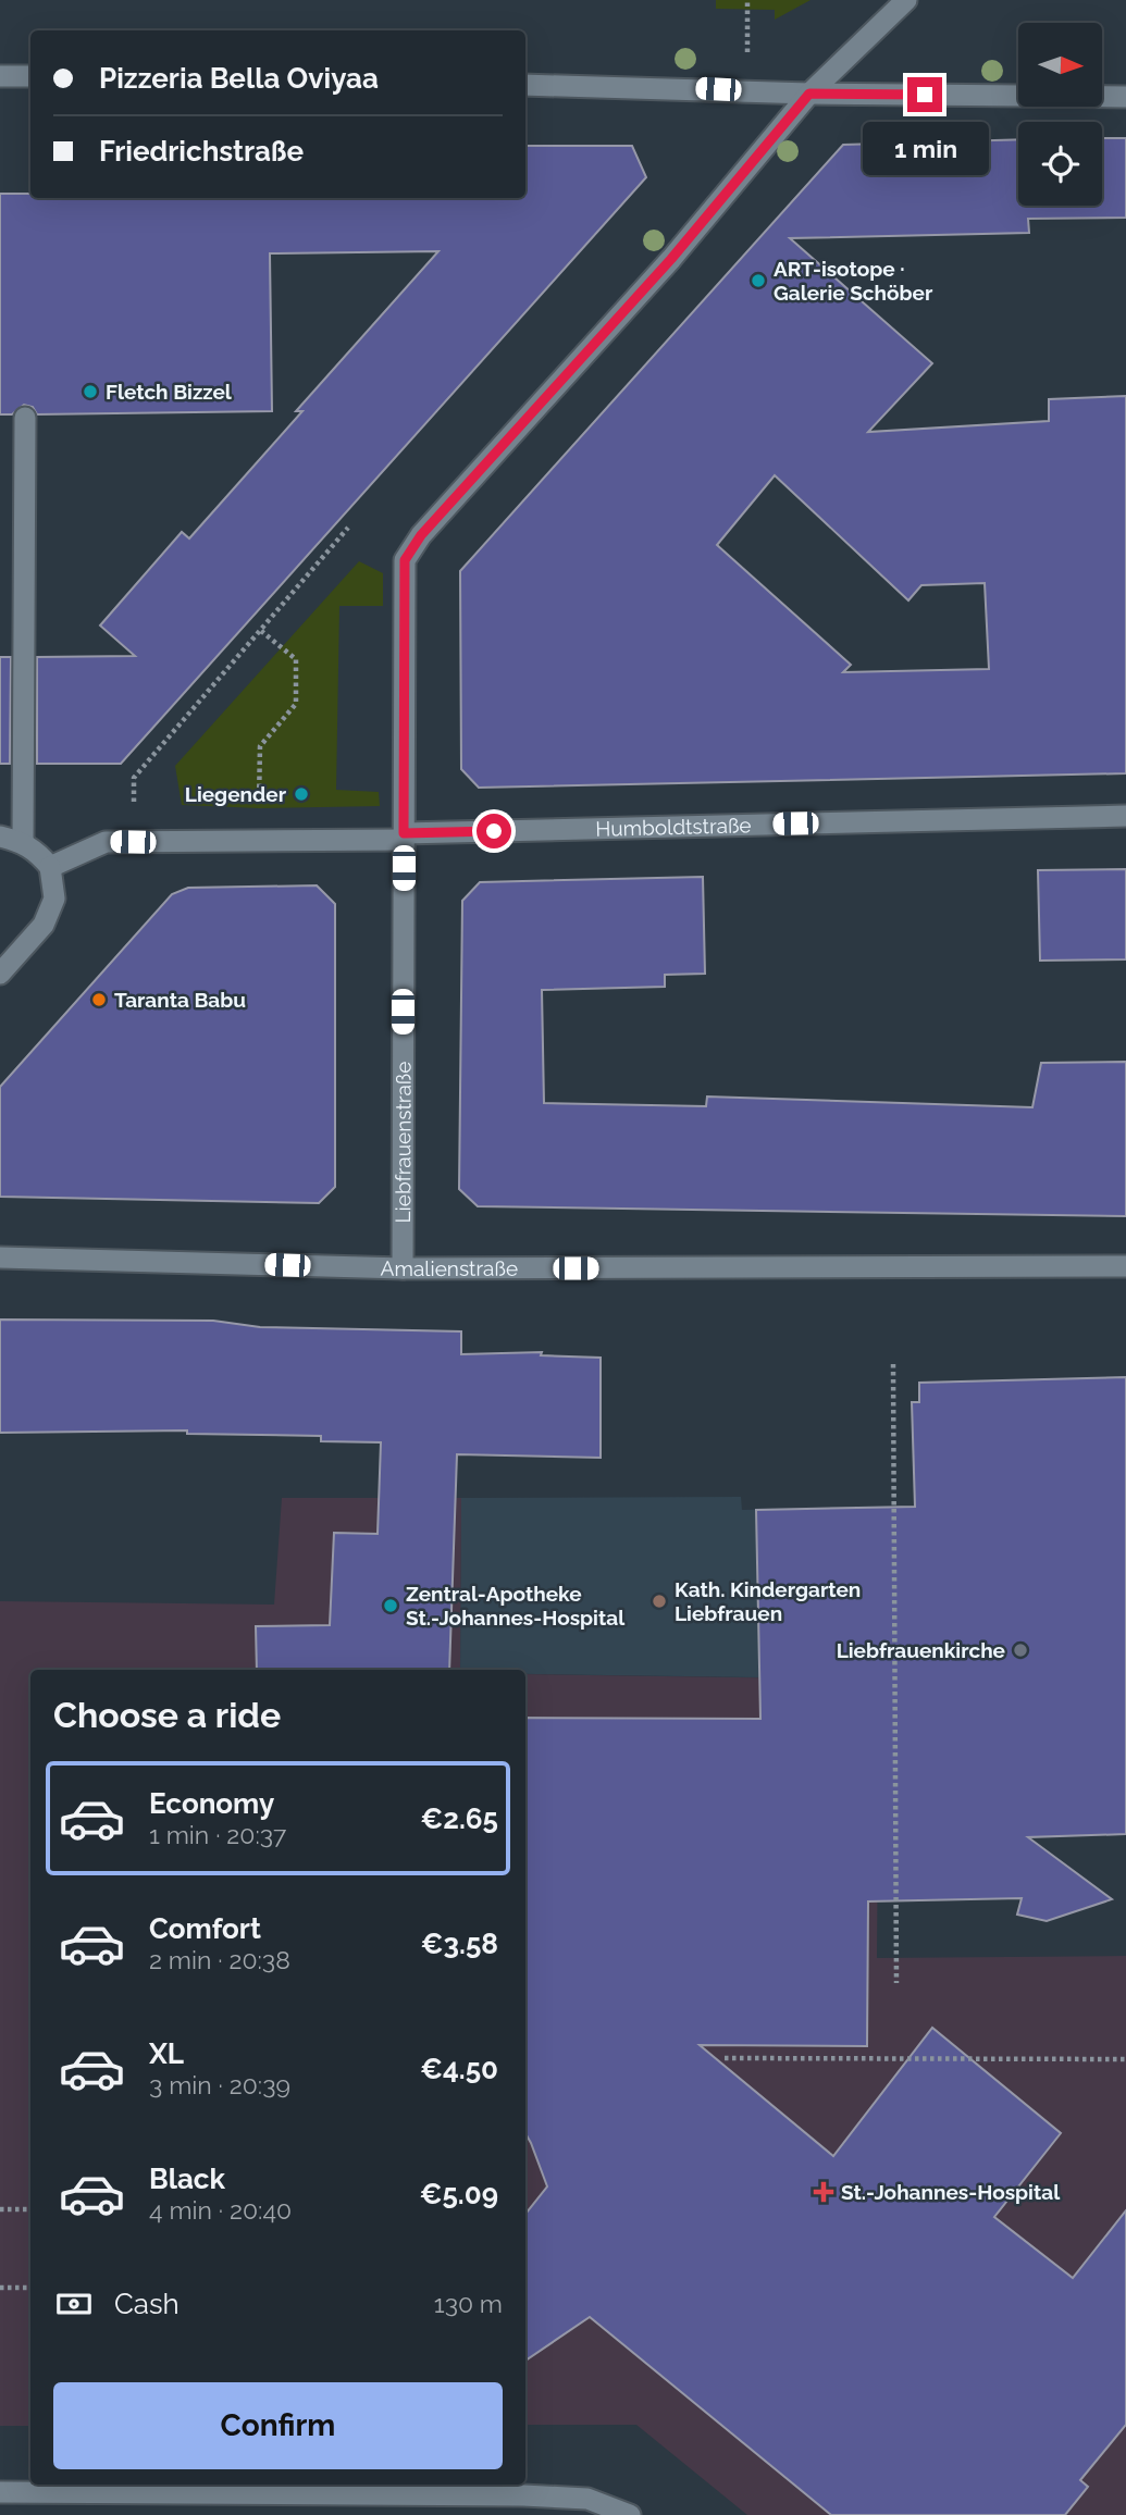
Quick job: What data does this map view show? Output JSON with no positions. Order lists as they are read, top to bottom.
{
  "streets": {
    "street": ["Humboldtstraße", "Liebfrauenstraße", "Amalienstraße"]
  },
  "crossings": [
    ["Humboldtstraße", "Liebfrauenstraße"],
    ["Liebfrauenstraße", "Amalienstraße"]
  ],
  "places": {
    "other": [
      "ART-isotope · Galerie Schöber",
      "Fletch Bizzel",
      "Liegender",
      "Taranta Babu",
      "Kath. Kindergarten Liebfrauen",
      "Zentral-Apotheke St.-Johannes-Hospital",
      "Liebfrauenkirche"
    ],
    "health": ["St.-Johannes-Hospital"]
  },
  "north": "right",
  "page": {
    "banner": ["Pizzeria Bella Oviyaa", "Friedrichstraße"],
    "bubble": "1 min",
    "heading": "Choose a ride",
    "list": [
      {
        "name": "Economy",
        "note": "1 min · 20:37",
        "value": "€2.65"
      },
      {
        "name": "Comfort",
        "note": "2 min · 20:38",
        "value": "€3.58"
      },
      {
        "name": "XL",
        "note": "3 min · 20:39",
        "value": "€4.50"
      },
      {
        "name": "Black",
        "note": "4 min · 20:40",
        "value": "€5.09"
      }
    ],
    "pay": ["Cash", "130 m"],
    "buttons": "Confirm"
  }
}
